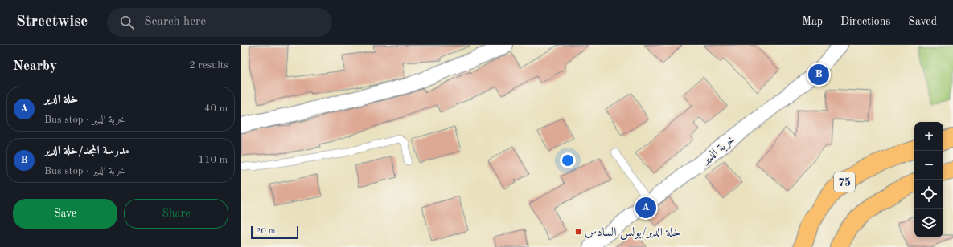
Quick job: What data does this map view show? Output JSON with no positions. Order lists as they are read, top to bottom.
{
  "streets": {
    "highway": ["75"],
    "street": ["خربة الدير"]
  },
  "places": {
    "transit": ["خلة الدير/بولس السادس"]
  },
  "scale_bar": "20 m",
  "page": {
    "header": "Streetwise",
    "search": "Search here",
    "nav": ["Map", "Directions", "Saved"],
    "heading": ["Nearby", "2 results"],
    "pins": ["B", "A"],
    "list": [
      {
        "mark": "A",
        "name": "خلة الدير",
        "note": "Bus stop · خربة الدير",
        "value": "40 m"
      },
      {
        "mark": "B",
        "name": "مدرسة المجد/خلة الدير",
        "note": "Bus stop · خربة الدير",
        "value": "110 m"
      }
    ],
    "map_buttons": ["+", "−"],
    "buttons": ["Save", "Share"],
    "scale": "20 m"
  }
}
